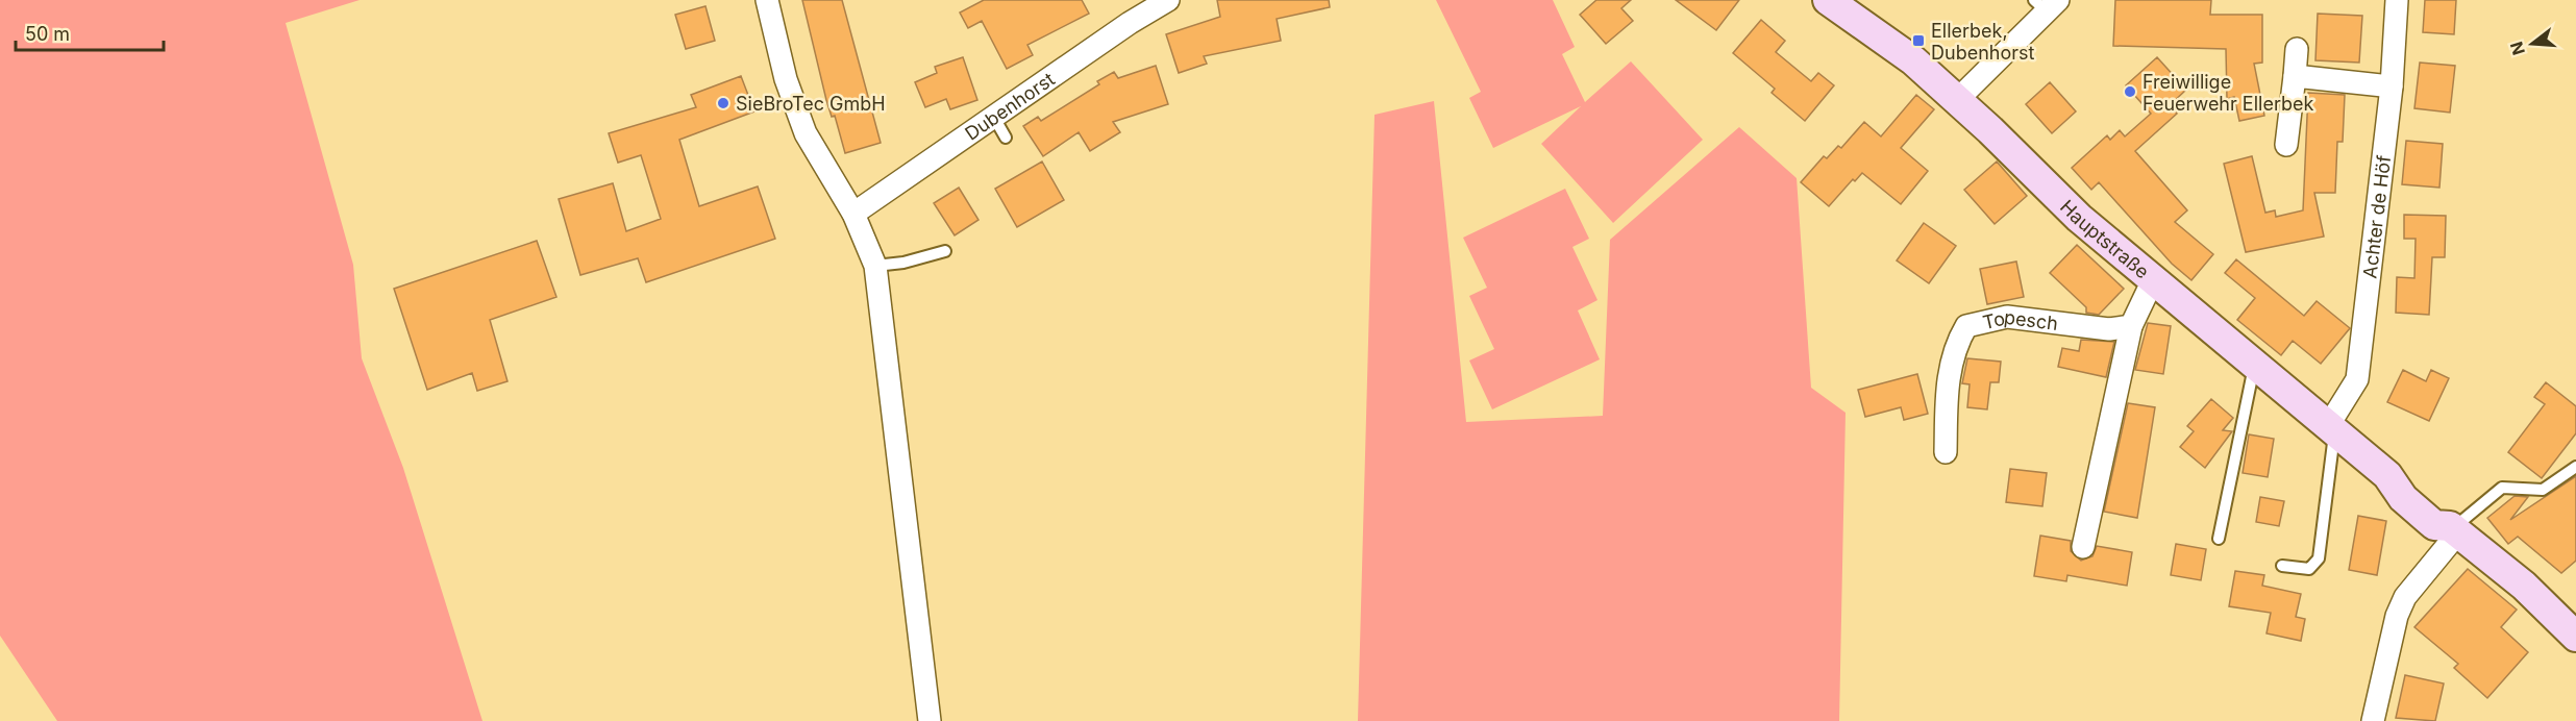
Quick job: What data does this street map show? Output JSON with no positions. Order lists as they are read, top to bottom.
{
  "streets": {
    "main road": ["Hauptstraße"],
    "street": ["Dubenhorst", "Achter de Höf", "Topesch"]
  },
  "crossings": [
    ["Achter de Höf", "Hauptstraße"]
  ],
  "places": {
    "transit": ["Ellerbek, Dubenhorst"],
    "other": ["Freiwillige Feuerwehr Ellerbek", "SieBroTec GmbH"]
  },
  "scale_bar": "50 m",
  "north": "left"
}
